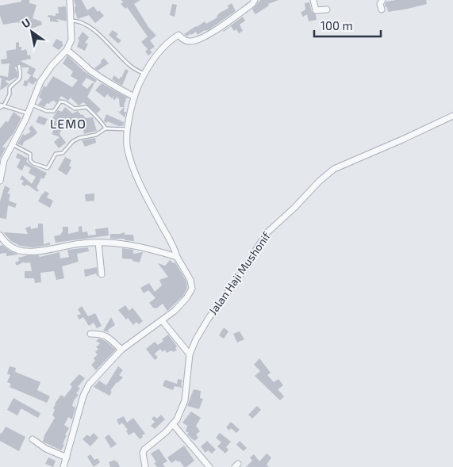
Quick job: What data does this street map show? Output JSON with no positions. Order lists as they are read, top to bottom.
{
  "streets": {
    "street": ["Jalan Haji Mushonif"]
  },
  "districts": ["LEMO"],
  "scale_bar": "100 m",
  "north": "top left"
}
